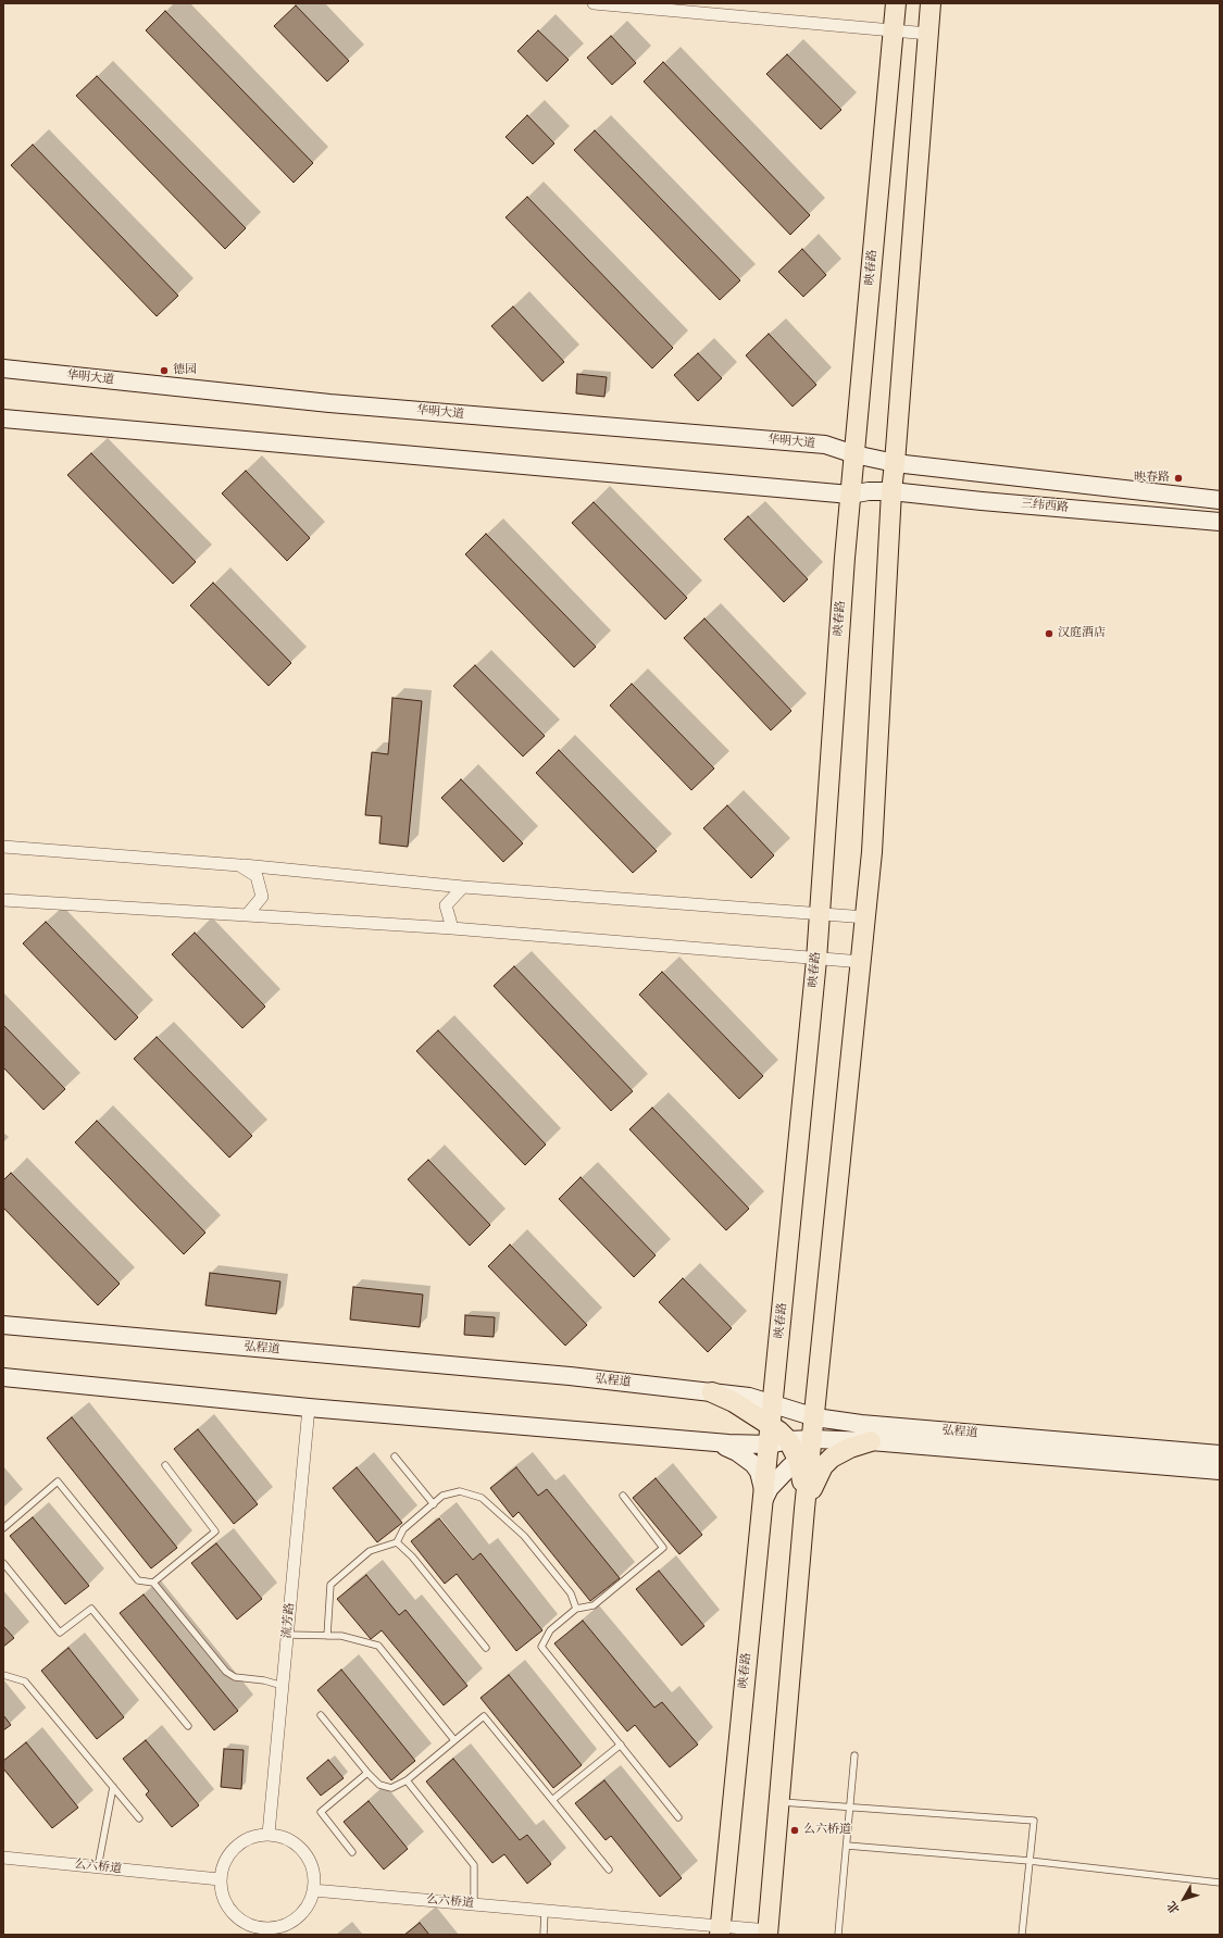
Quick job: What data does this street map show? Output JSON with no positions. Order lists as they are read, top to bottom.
{
  "streets": {
    "main road": [
      "映春路",
      "华明大道",
      "三纬西路",
      "弘程道"
    ],
    "street": ["流芳路", "么六桥道"]
  },
  "crossings": [
    ["映春路", "华明大道"],
    ["映春路", "三纬西路"],
    ["映春路", "弘程道"],
    ["映春路", "么六桥道"],
    ["流芳路", "么六桥道"]
  ],
  "places": [
    "德园",
    "映春路",
    "汉庭酒店",
    "么六桥道"
  ],
  "north": "bottom left"
}
